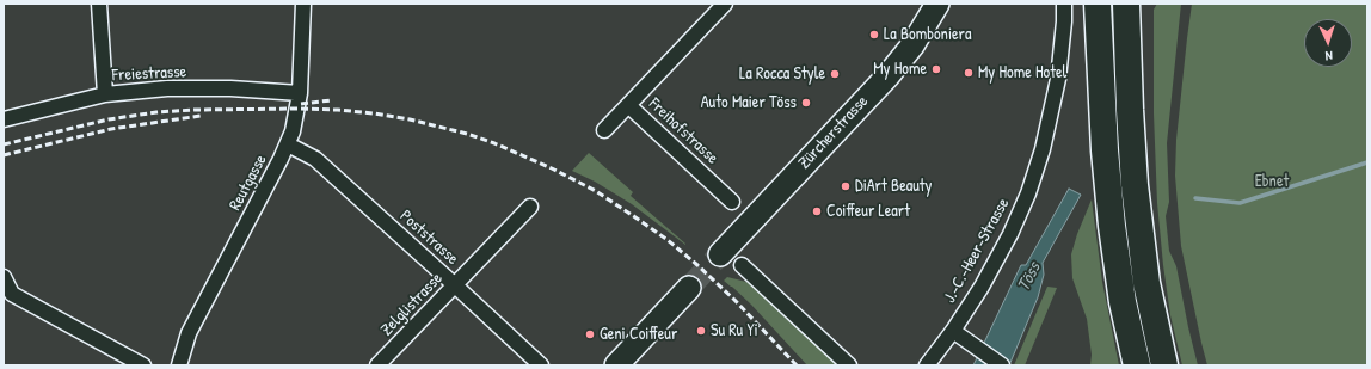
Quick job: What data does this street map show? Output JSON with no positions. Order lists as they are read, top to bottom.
{
  "streets": {
    "main road": ["Zürcherstrasse"],
    "street": [
      "Freiestrasse",
      "Freihofstrasse",
      "Reutgasse",
      "Poststrasse",
      "J.-C.-Heer-Strasse",
      "Zelglistrasse"
    ]
  },
  "crossings": [
    ["Freiestrasse", "Reutgasse"],
    ["Reutgasse", "Poststrasse"],
    ["Poststrasse", "Zelglistrasse"]
  ],
  "water": ["Töss"],
  "parks": ["Ebnet"],
  "places": [
    "La Bomboniera",
    "My Home",
    "My Home Hotel",
    "La Rocca Style",
    "Auto Maier Töss",
    "DiArt Beauty",
    "Coiffeur Leart",
    "Su Ru Yi",
    "Geni Coiffeur"
  ],
  "north": "bottom"
}
